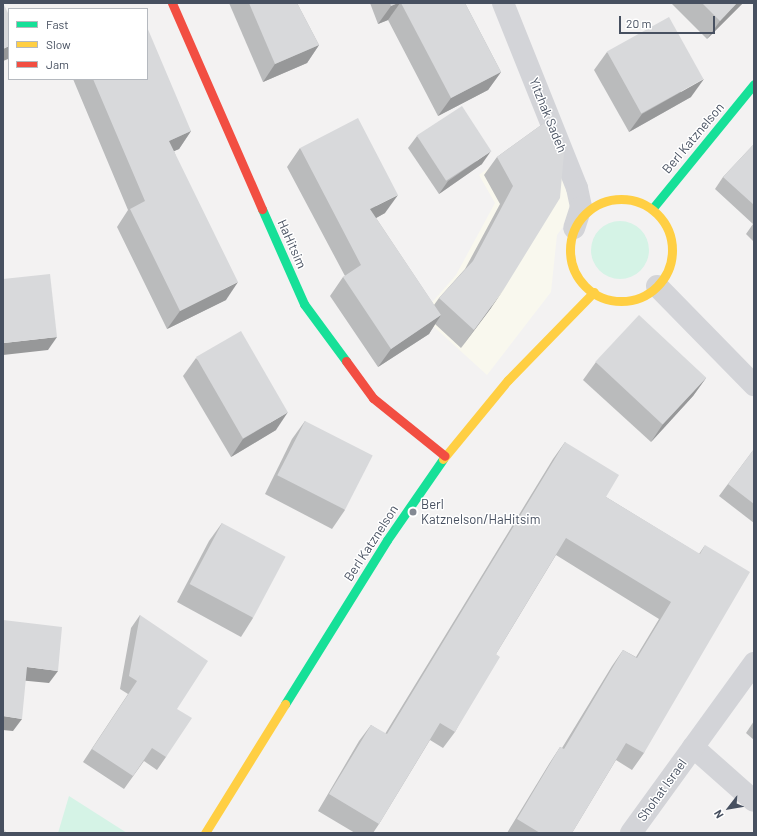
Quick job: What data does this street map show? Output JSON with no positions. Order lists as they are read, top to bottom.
{
  "streets": {
    "street": [
      "Yitzhak Sadeh",
      "Berl Katznelson",
      "HaHitsim",
      "Shohat Israel"
    ]
  },
  "crossings": [
    ["Yitzhak Sadeh", "Berl Katznelson"],
    ["Berl Katznelson", "HaHitsim"]
  ],
  "places": ["Berl Katznelson/HaHitsim"],
  "legend": ["Fast", "Slow", "Jam"],
  "scale_bar": "20 m",
  "north": "bottom left"
}
